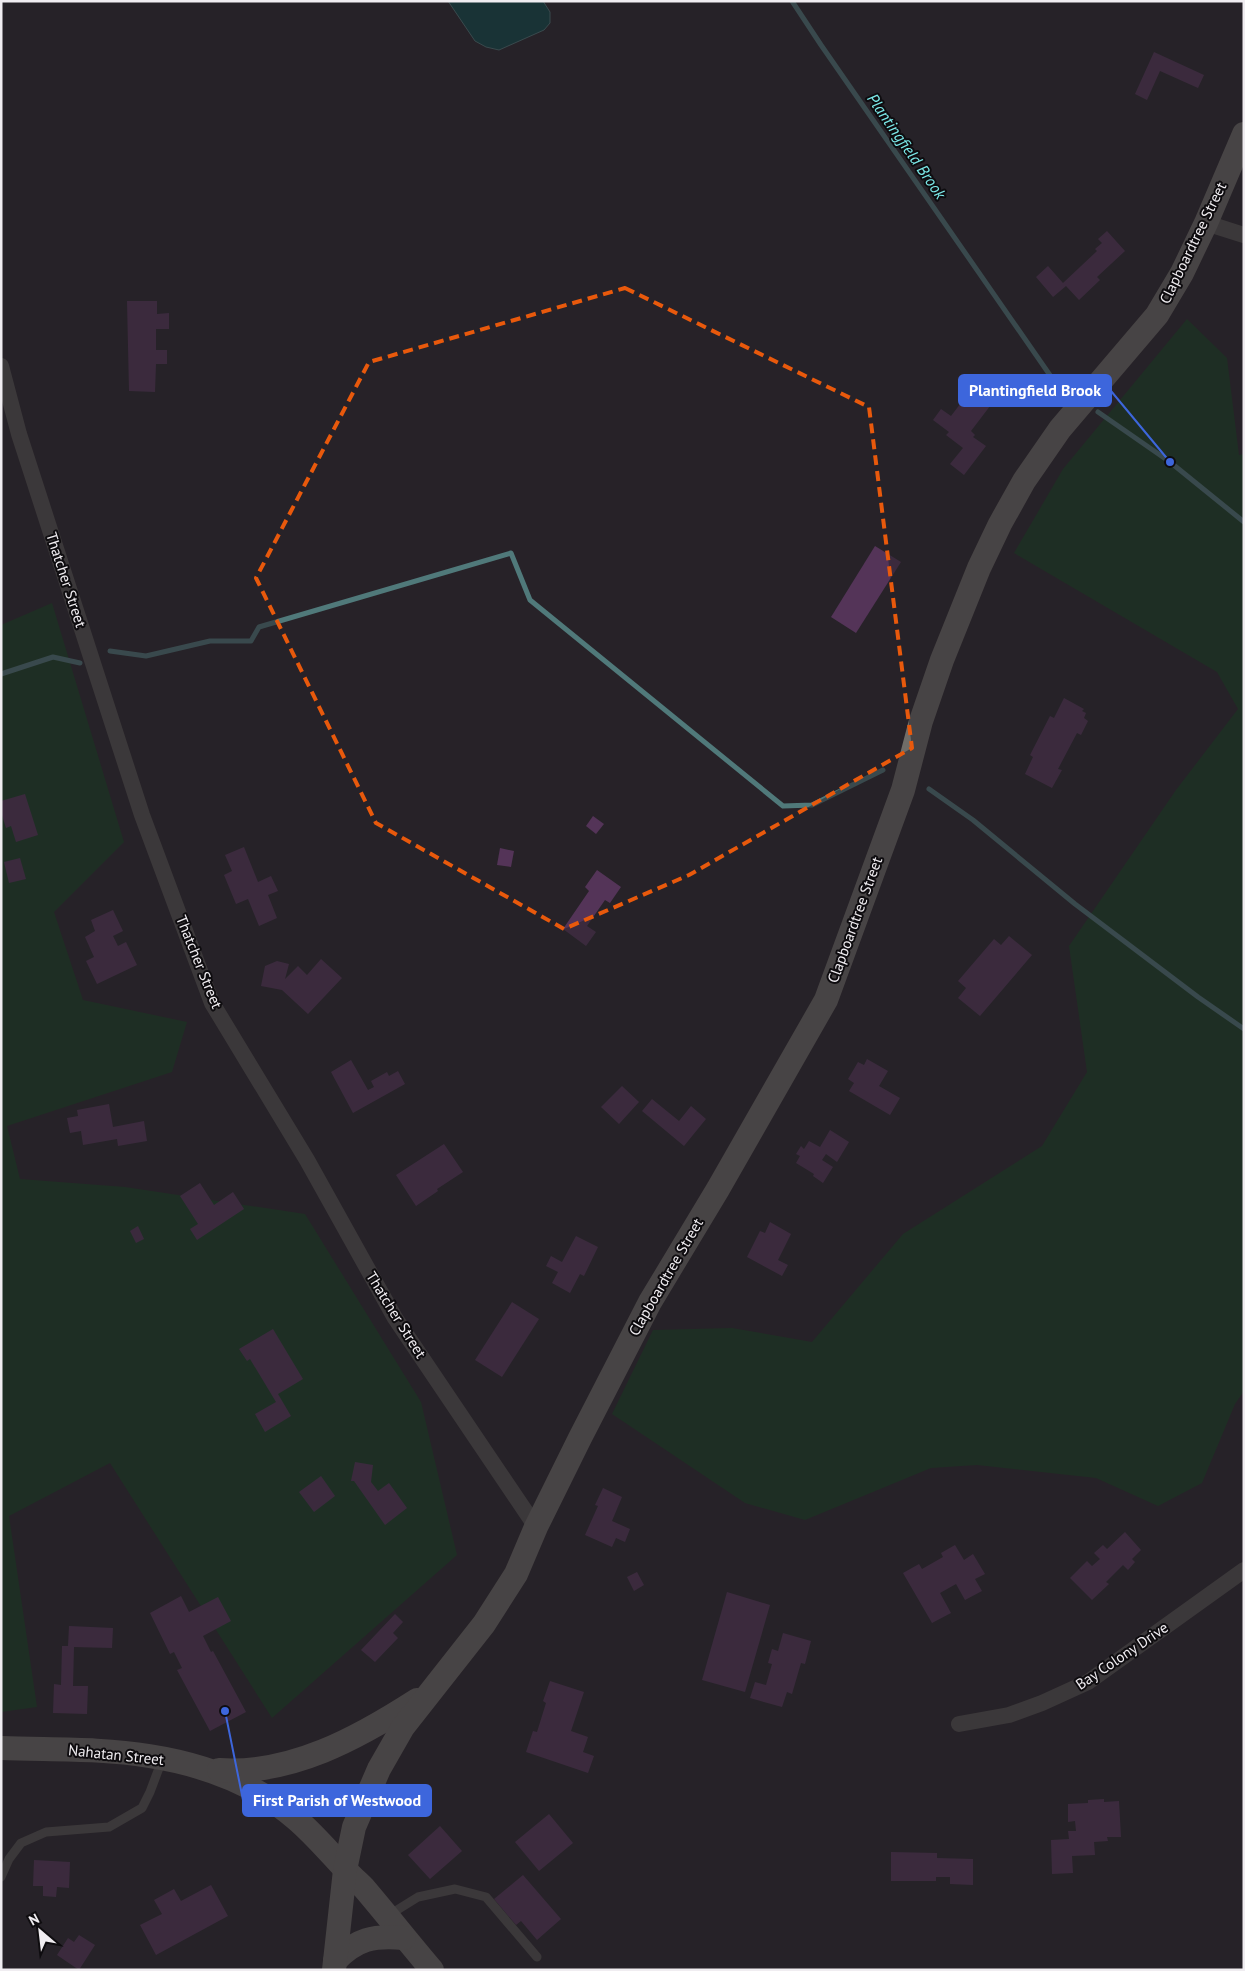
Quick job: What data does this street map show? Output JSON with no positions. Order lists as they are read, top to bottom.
{
  "streets": {
    "main road": ["Clapboardtree Street", "Nahatan Street"],
    "street": ["Thatcher Street", "Bay Colony Drive"]
  },
  "crossings": [
    ["Clapboardtree Street", "Thatcher Street"],
    ["Clapboardtree Street", "Nahatan Street"]
  ],
  "water": ["Plantingfield Brook"],
  "places": ["Plantingfield Brook", "First Parish of Westwood"],
  "north": "top left"
}
